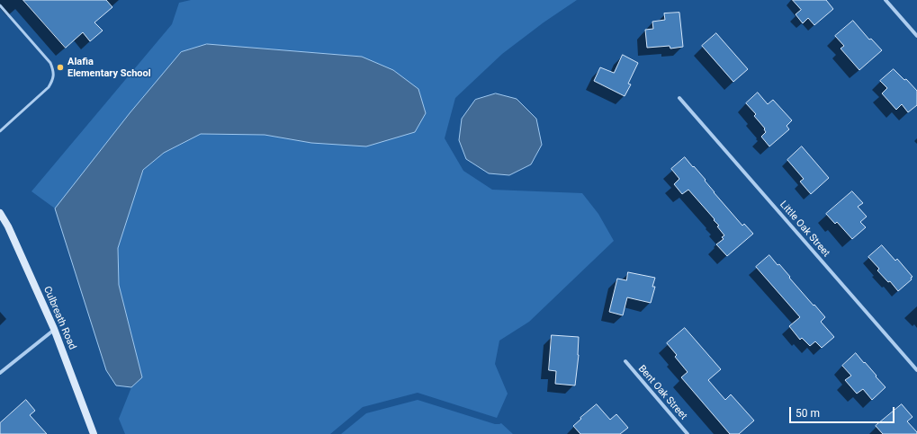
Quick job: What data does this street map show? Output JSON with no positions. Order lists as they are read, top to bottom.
{
  "streets": {
    "street": ["Little Oak Street", "Culbreath Road", "Bent Oak Street"]
  },
  "places": ["Alafia Elementary School"],
  "scale_bar": "50 m"
}
